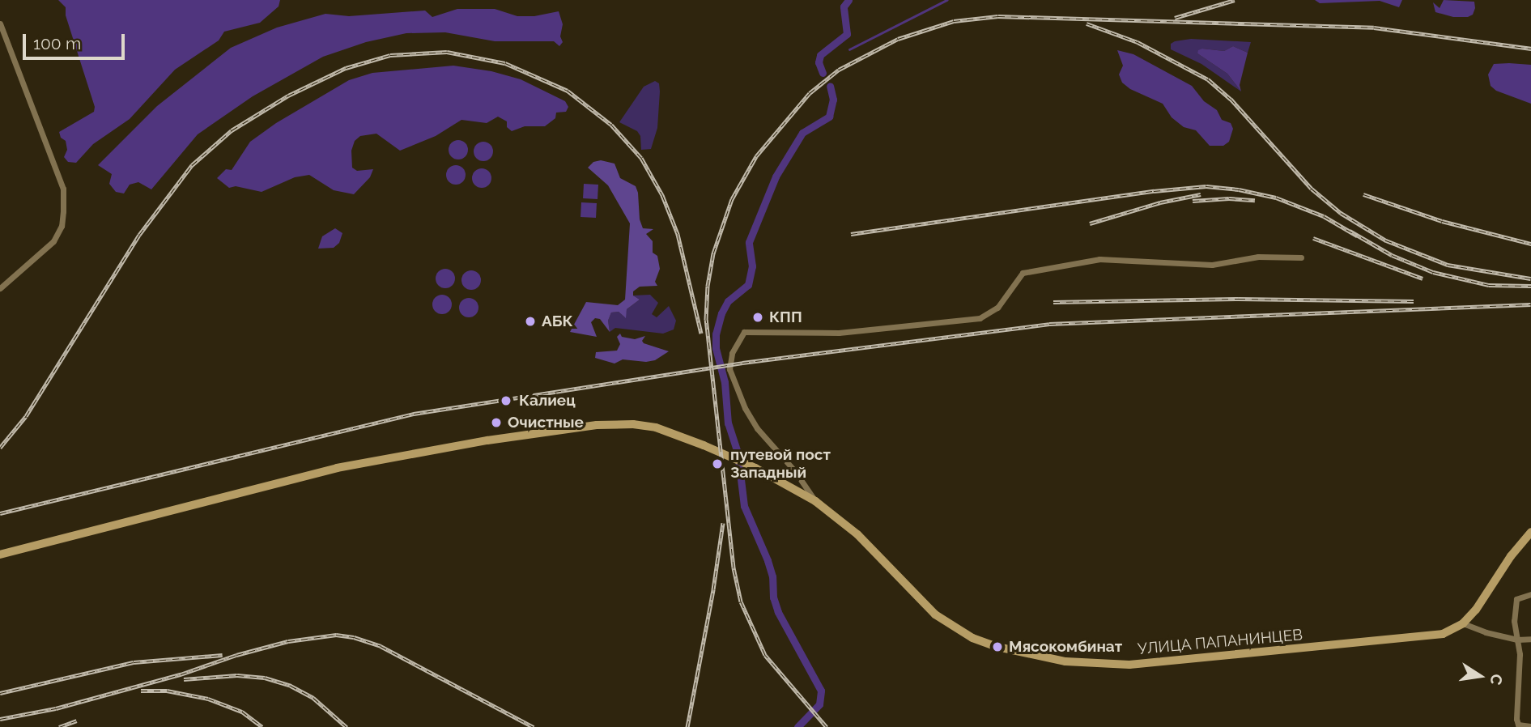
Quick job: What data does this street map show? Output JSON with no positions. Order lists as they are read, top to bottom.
{
  "streets": {
    "main road": ["УЛИЦА ПАПАНИНЦЕВ"]
  },
  "places": [
    "КПП",
    "АБК",
    "Калиец",
    "Очистные",
    "путевой пост Западный",
    "Мясокомбинат"
  ],
  "scale_bar": "100 m",
  "north": "right"
}
